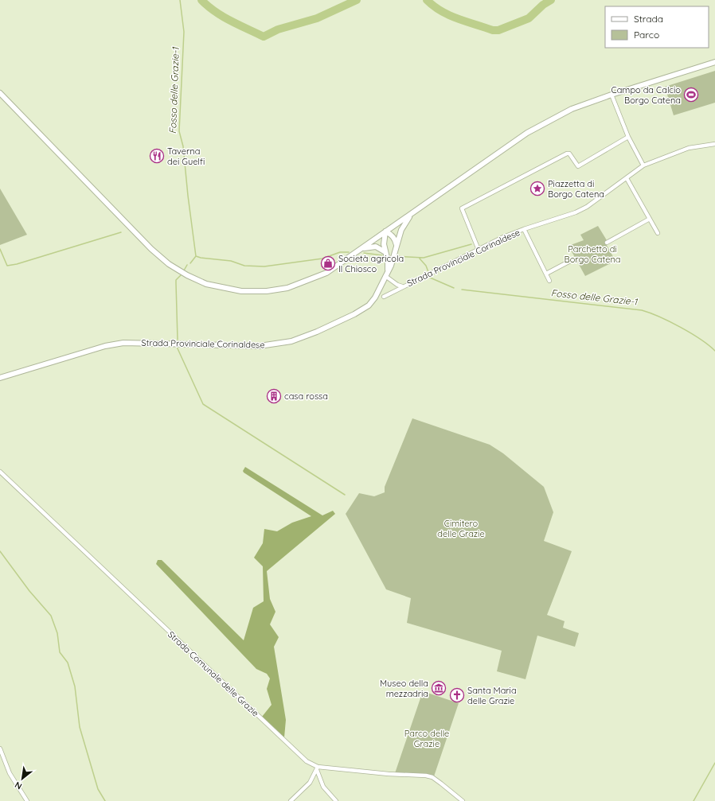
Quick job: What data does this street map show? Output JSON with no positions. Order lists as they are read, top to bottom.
{
  "streets": {
    "main road": ["Strada Provinciale Corinaldese"],
    "street": ["Strada Comunale delle Grazie"]
  },
  "water": ["Fosso delle Grazie-1"],
  "parks": ["Parchetto di Borgo Catena", "Cimitero delle Grazie", "Parco delle Grazie"],
  "places": {
    "sports": ["Campo da Calcio Borgo Catena"],
    "restaurant": ["Taverna dei Guelfi"],
    "place": ["Piazzetta di Borgo Catena"],
    "shop": ["Società agricola Il Chiosco"],
    "building": ["casa rossa"],
    "museum": ["Museo della mezzadria"],
    "church": ["Santa Maria delle Grazie"]
  },
  "legend": ["Strada", "Parco"],
  "north": "bottom left"
}
